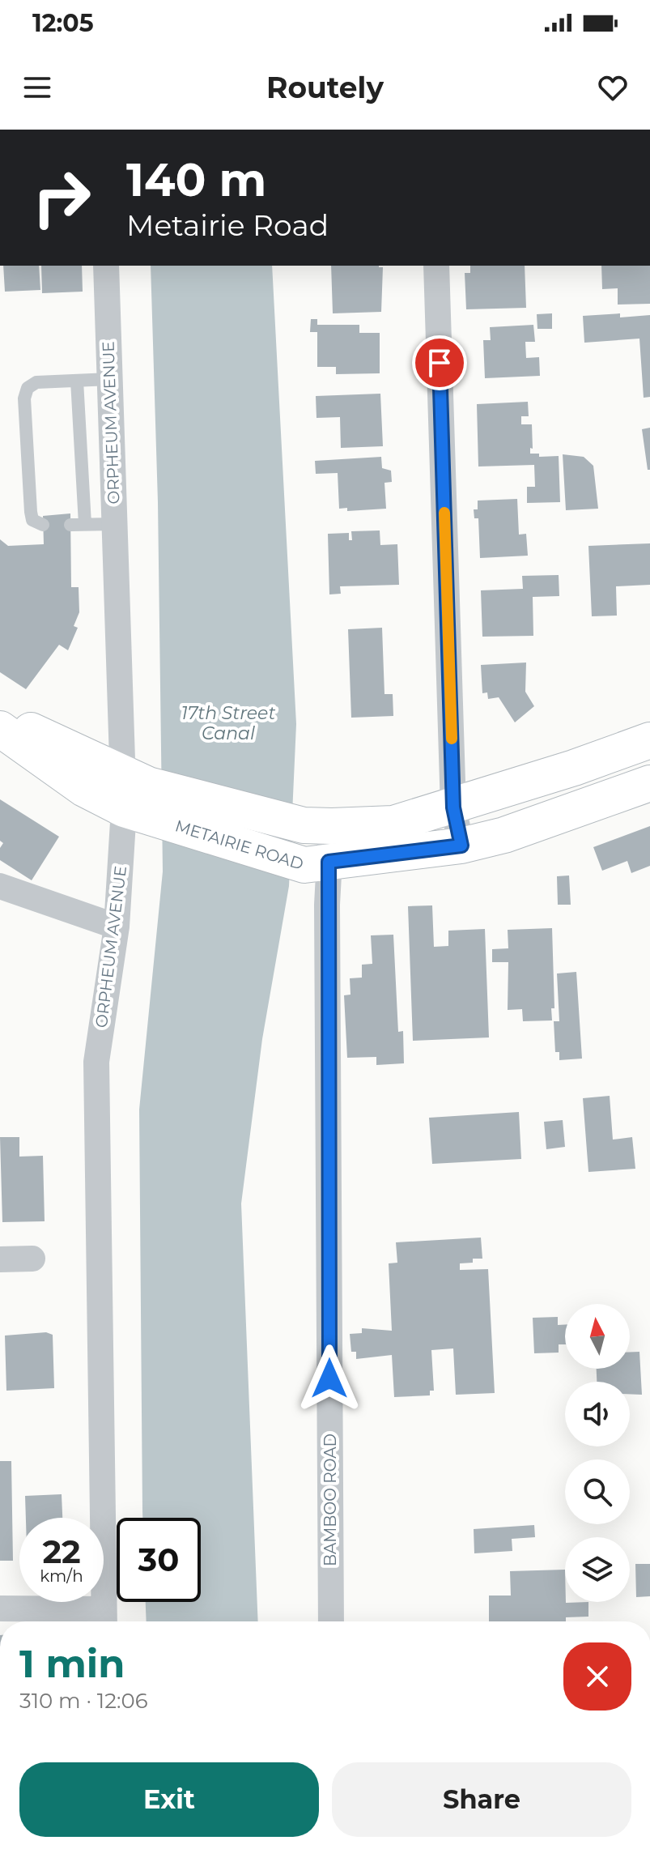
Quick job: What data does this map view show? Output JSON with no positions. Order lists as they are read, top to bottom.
{
  "streets": {
    "main road": ["METAIRIE ROAD"],
    "street": ["ORPHEUM AVENUE", "BAMBOO ROAD"]
  },
  "crossings": [
    ["ORPHEUM AVENUE", "METAIRIE ROAD"],
    ["METAIRIE ROAD", "BAMBOO ROAD"]
  ],
  "water": ["17th Street Canal"],
  "north": "top",
  "page": {
    "status": "12:05",
    "header": "Routely",
    "turn": ["140 m", "Metairie Road"],
    "speed": "22 km/h",
    "limit": "30",
    "heading": ["1 min", "310 m · 12:06"],
    "buttons": ["Exit", "Share"]
  }
}
